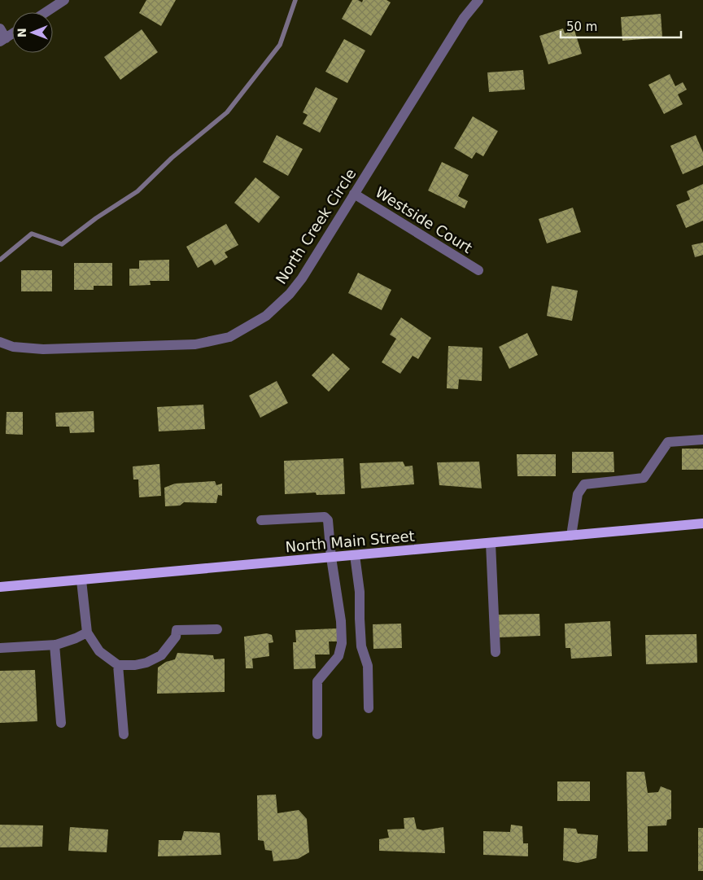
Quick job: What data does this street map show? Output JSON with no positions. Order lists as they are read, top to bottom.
{
  "streets": {
    "main road": ["North Main Street"],
    "street": ["Westside Court", "North Creek Circle"]
  },
  "crossings": [
    ["Westside Court", "North Creek Circle"]
  ],
  "scale_bar": "50 m",
  "north": "left"
}
